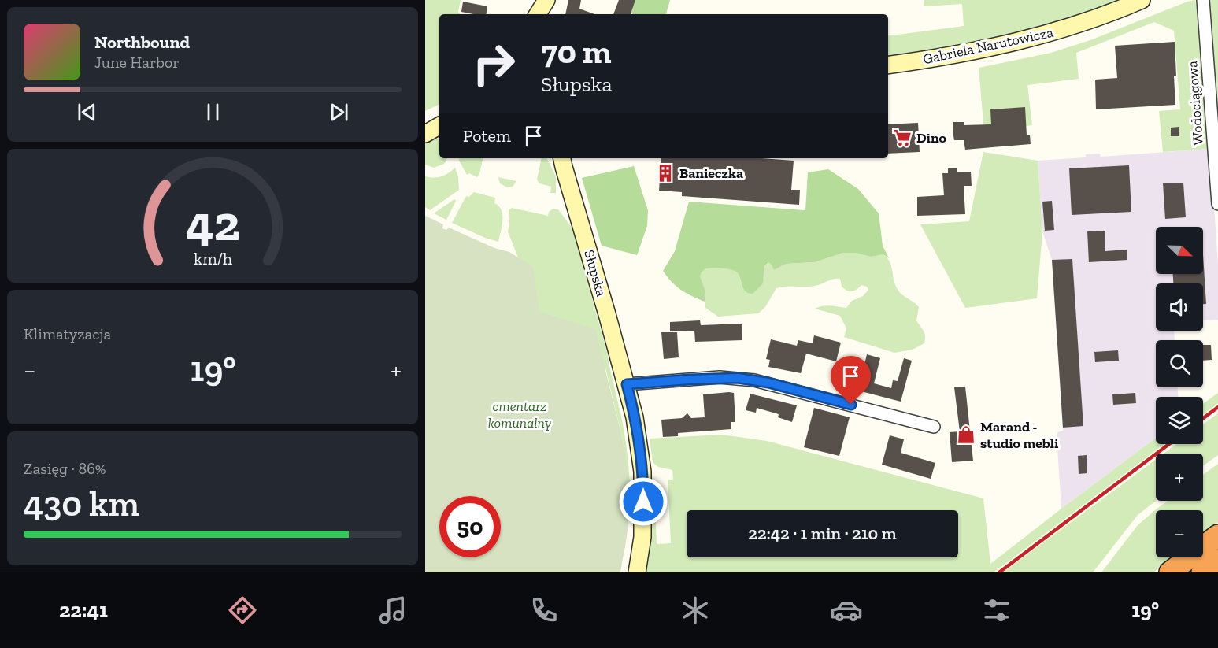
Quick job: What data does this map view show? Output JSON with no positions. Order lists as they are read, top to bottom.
{
  "streets": {
    "main road": ["Gabriela Narutowicza", "Słupska"],
    "street": ["Wodociągowa"]
  },
  "parks": ["cmentarz komunalny"],
  "places": {
    "supermarket": ["Dino"],
    "building": ["Banieczka"],
    "shop": ["Marand - studio mebli"]
  },
  "north": "bottom right",
  "page": {
    "turn": ["70 m", "Słupska"],
    "song": ["Northbound", "June Harbor"],
    "then": "Potem",
    "map_buttons": ["+", "−"],
    "tile": [
      "Klimatyzacja",
      ["Zasięg · 86%", "430 km"]
    ],
    "heat": ["−", "19°", "+"],
    "limit": "50",
    "trip": "22:42 · 1 min · 210 m",
    "tabs": ["22:41", "19°"],
    "gauge": ["42", "km/h"]
  }
}
